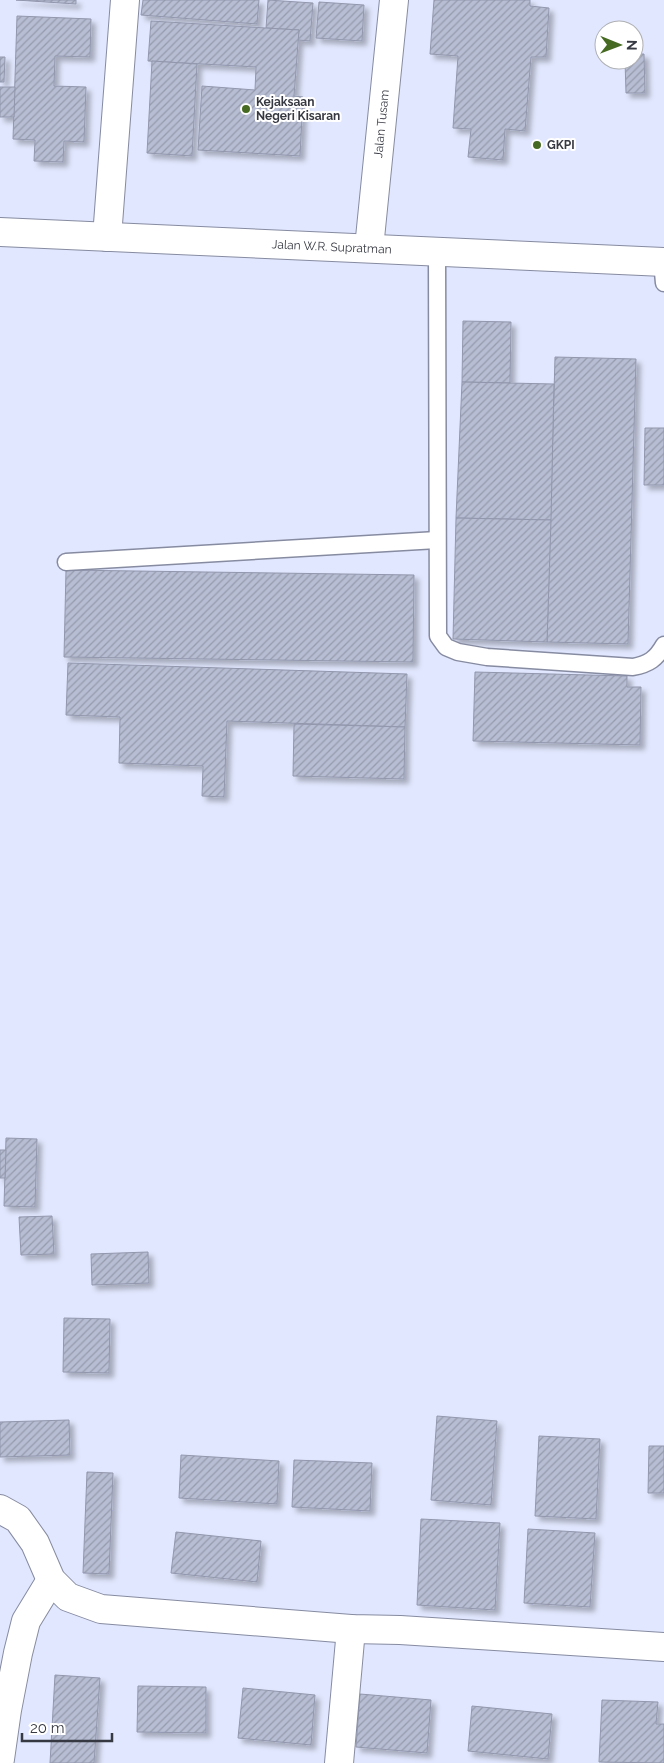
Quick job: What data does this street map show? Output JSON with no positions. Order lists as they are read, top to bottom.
{
  "streets": {
    "street": ["Jalan Tusam", "Jalan W.R. Supratman"]
  },
  "crossings": [
    ["Jalan Tusam", "Jalan W.R. Supratman"]
  ],
  "places": ["Kejaksaan Negeri Kisaran", "GKPI"],
  "scale_bar": "20 m",
  "north": "right"
}
